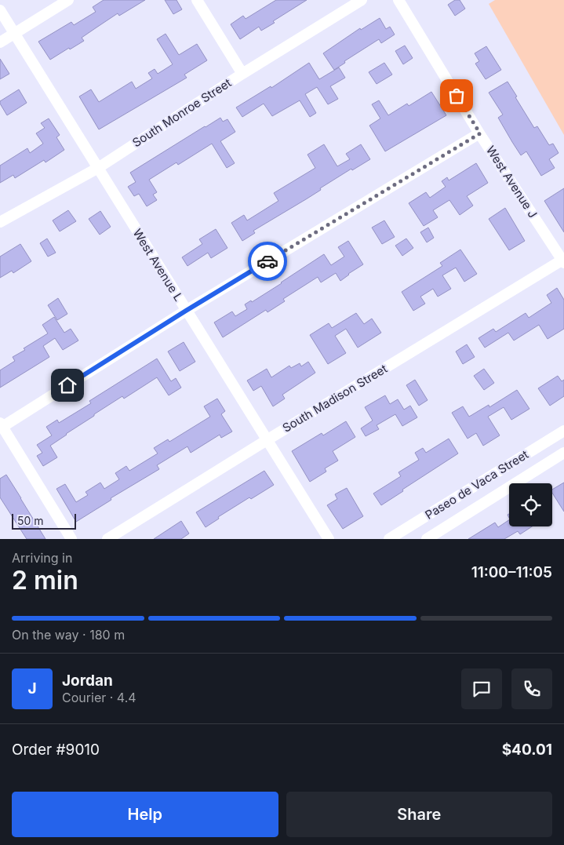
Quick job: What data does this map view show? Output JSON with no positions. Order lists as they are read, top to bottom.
{
  "streets": {
    "street": [
      "South Monroe Street",
      "West Avenue J",
      "West Avenue L",
      "South Madison Street",
      "Paseo de Vaca Street"
    ]
  },
  "crossings": [
    ["South Monroe Street", "West Avenue L"],
    ["West Avenue J", "South Madison Street"],
    ["West Avenue L", "South Madison Street"]
  ],
  "scale_bar": "50 m",
  "page": {
    "scale": "50 m",
    "heading": ["2 min", "Arriving in", "11:00–11:05"],
    "panel": [
      "Jordan",
      "Courier · 4.4",
      "Order #9010",
      "$40.01"
    ],
    "bar": "On the way · 180 m",
    "round": "J",
    "buttons": ["Help", "Share"]
  }
}
